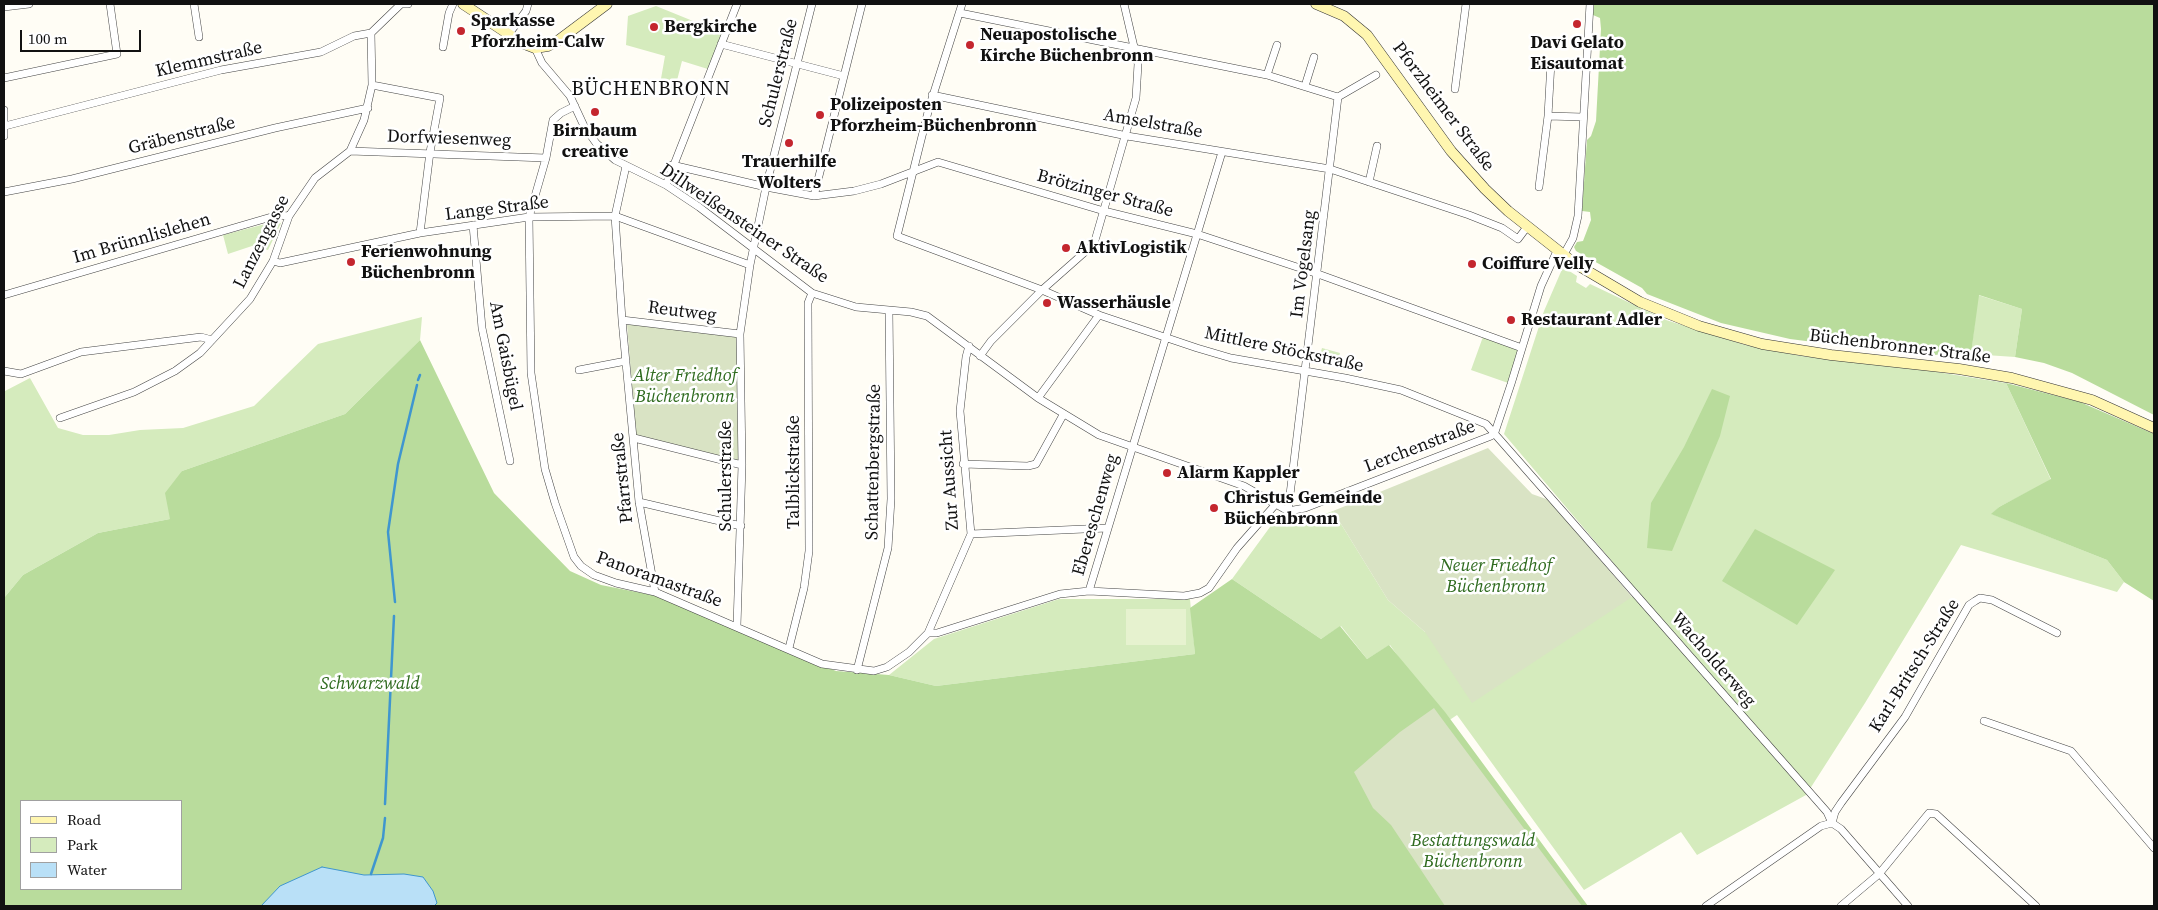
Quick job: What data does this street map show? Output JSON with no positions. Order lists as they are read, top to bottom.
{
  "streets": {
    "main road": ["Pforzheimer Straße", "Büchenbronner Straße"],
    "street": [
      "Klemmstraße",
      "Schulerstraße",
      "Amselstraße",
      "Gräbenstraße",
      "Dorfwiesenweg",
      "Brötzinger Straße",
      "Lange Straße",
      "Dillweißensteiner Straße",
      "Im Brünnlislehen",
      "Lanzengasse",
      "Im Vogelsang",
      "Reutweg",
      "Mittlere Stöckstraße",
      "Am Gaisbügel",
      "Lerchenstraße",
      "Schattenbergstraße",
      "Talblickstraße",
      "Pfarrstraße",
      "Zur Aussicht",
      "Ebereschenweg",
      "Panoramastraße",
      "Wacholderweg",
      "Karl-Britsch-Straße"
    ]
  },
  "crossings": [
    ["Klemmstraße", "Lanzengasse"],
    ["Schulerstraße", "Brötzinger Straße"],
    ["Schulerstraße", "Lange Straße"],
    ["Schulerstraße", "Dillweißensteiner Straße"],
    ["Schulerstraße", "Reutweg"],
    ["Schulerstraße", "Panoramastraße"],
    ["Pforzheimer Straße", "Amselstraße"],
    ["Pforzheimer Straße", "Büchenbronner Straße"],
    ["Pforzheimer Straße", "Lerchenstraße"],
    ["Amselstraße", "Im Vogelsang"],
    ["Amselstraße", "Ebereschenweg"],
    ["Gräbenstraße", "Lanzengasse"],
    ["Dorfwiesenweg", "Lanzengasse"],
    ["Dorfwiesenweg", "Panoramastraße"],
    ["Brötzinger Straße", "Im Vogelsang"],
    ["Brötzinger Straße", "Mittlere Stöckstraße"],
    ["Brötzinger Straße", "Lerchenstraße"],
    ["Brötzinger Straße", "Ebereschenweg"],
    ["Lange Straße", "Lanzengasse"],
    ["Lange Straße", "Am Gaisbügel"],
    ["Lange Straße", "Pfarrstraße"],
    ["Lange Straße", "Panoramastraße"],
    ["Dillweißensteiner Straße", "Schattenbergstraße"],
    ["Dillweißensteiner Straße", "Talblickstraße"],
    ["Dillweißensteiner Straße", "Pfarrstraße"],
    ["Dillweißensteiner Straße", "Zur Aussicht"],
    ["Dillweißensteiner Straße", "Ebereschenweg"],
    ["Dillweißensteiner Straße", "Panoramastraße"],
    ["Im Brünnlislehen", "Lanzengasse"],
    ["Im Vogelsang", "Mittlere Stöckstraße"],
    ["Im Vogelsang", "Lerchenstraße"],
    ["Reutweg", "Pfarrstraße"],
    ["Mittlere Stöckstraße", "Lerchenstraße"],
    ["Mittlere Stöckstraße", "Ebereschenweg"],
    ["Mittlere Stöckstraße", "Wacholderweg"],
    ["Lerchenstraße", "Wacholderweg"],
    ["Schattenbergstraße", "Panoramastraße"],
    ["Talblickstraße", "Panoramastraße"],
    ["Pfarrstraße", "Panoramastraße"],
    ["Zur Aussicht", "Panoramastraße"],
    ["Wacholderweg", "Karl-Britsch-Straße"]
  ],
  "districts": ["BÜCHENBRONN"],
  "parks": [
    "Alter Friedhof Büchenbronn",
    "Neuer Friedhof Büchenbronn",
    "Schwarzwald",
    "Bestattungswald Büchenbronn"
  ],
  "places": [
    "Davi Gelato Eisautomat",
    "Bergkirche",
    "Sparkasse Pforzheim-Calw",
    "Neuapostolische Kirche Büchenbronn",
    "Birnbaum creative",
    "Polizeiposten Pforzheim-Büchenbronn",
    "Trauerhilfe Wolters",
    "AktivLogistik",
    "Ferienwohnung Büchenbronn",
    "Coiffure Velly",
    "Wasserhäusle",
    "Restaurant Adler",
    "Alarm Kappler",
    "Christus Gemeinde Büchenbronn"
  ],
  "legend": ["Road", "Park", "Water"],
  "scale_bar": "100 m"
}
